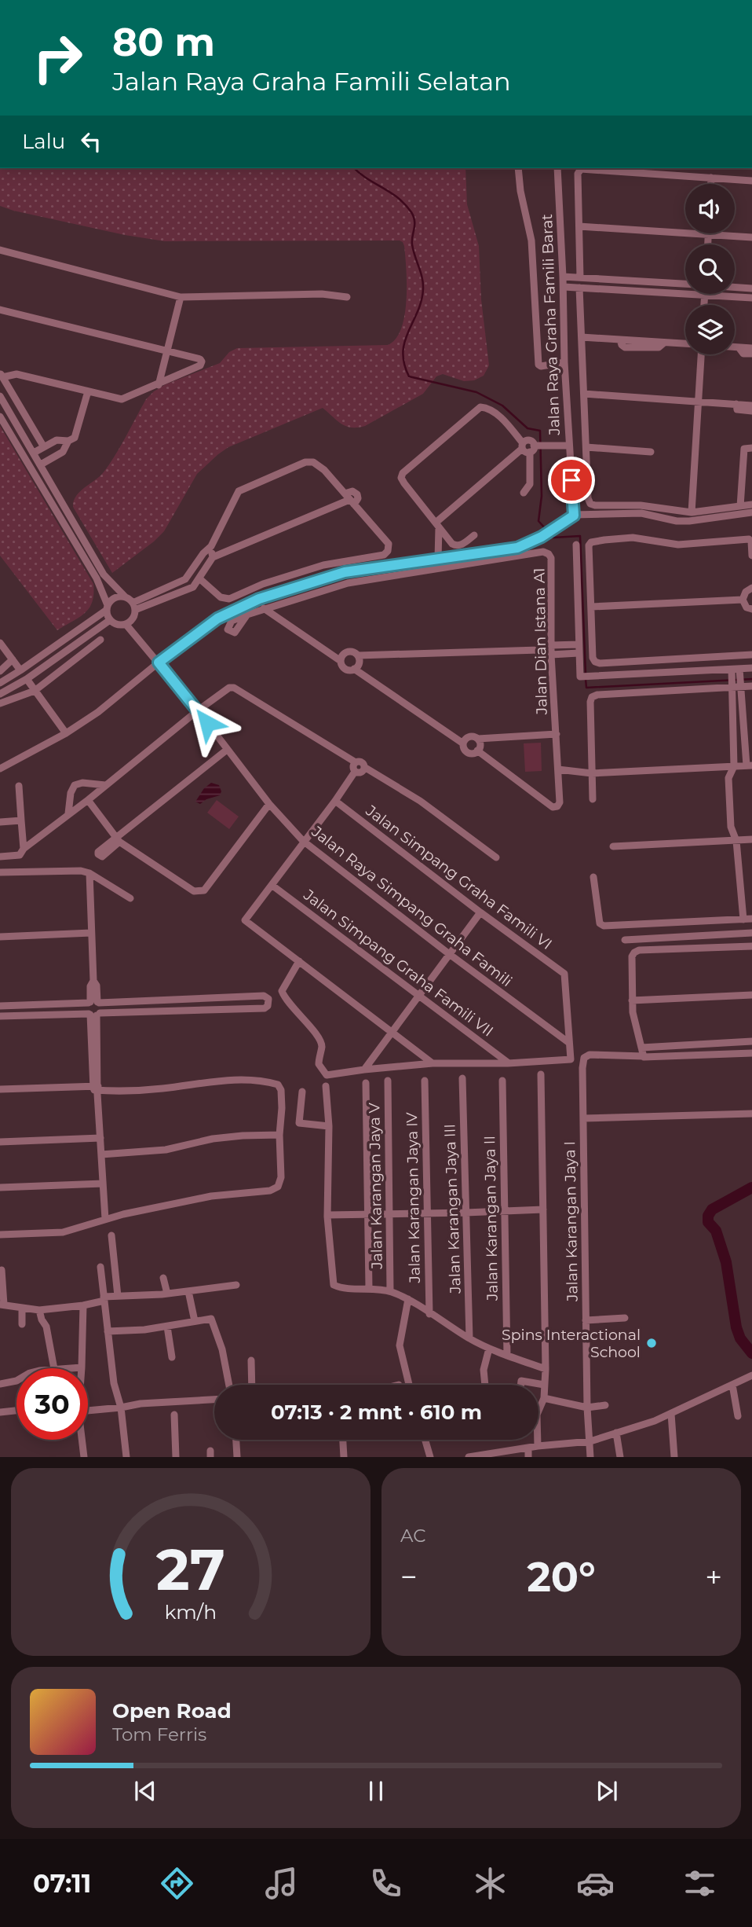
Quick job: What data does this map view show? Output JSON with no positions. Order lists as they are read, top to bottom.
{
  "streets": {
    "street": [
      "Jalan Raya Graha Famili Barat",
      "Jalan Dian Istana A1",
      "Jalan Simpang Graha Famili VI",
      "Jalan Raya Simpang Graha Famili",
      "Jalan Simpang Graha Famili VII",
      "Jalan Karangan Jaya V",
      "Jalan Karangan Jaya IV",
      "Jalan Karangan Jaya III",
      "Jalan Karangan Jaya II",
      "Jalan Karangan Jaya I"
    ]
  },
  "crossings": [
    ["Jalan Simpang Graha Famili VI", "Jalan Raya Simpang Graha Famili"]
  ],
  "places": ["Spins Interactional School"],
  "page": {
    "turn": ["80 m", "Jalan Raya Graha Famili Selatan"],
    "then": "Lalu",
    "limit": "30",
    "trip": "07:13 · 2 mnt · 610 m",
    "tile": "AC",
    "heat": ["−", "20°", "+"],
    "song": ["Open Road", "Tom Ferris"],
    "tabs": "07:11",
    "gauge": ["27", "km/h"]
  }
}
